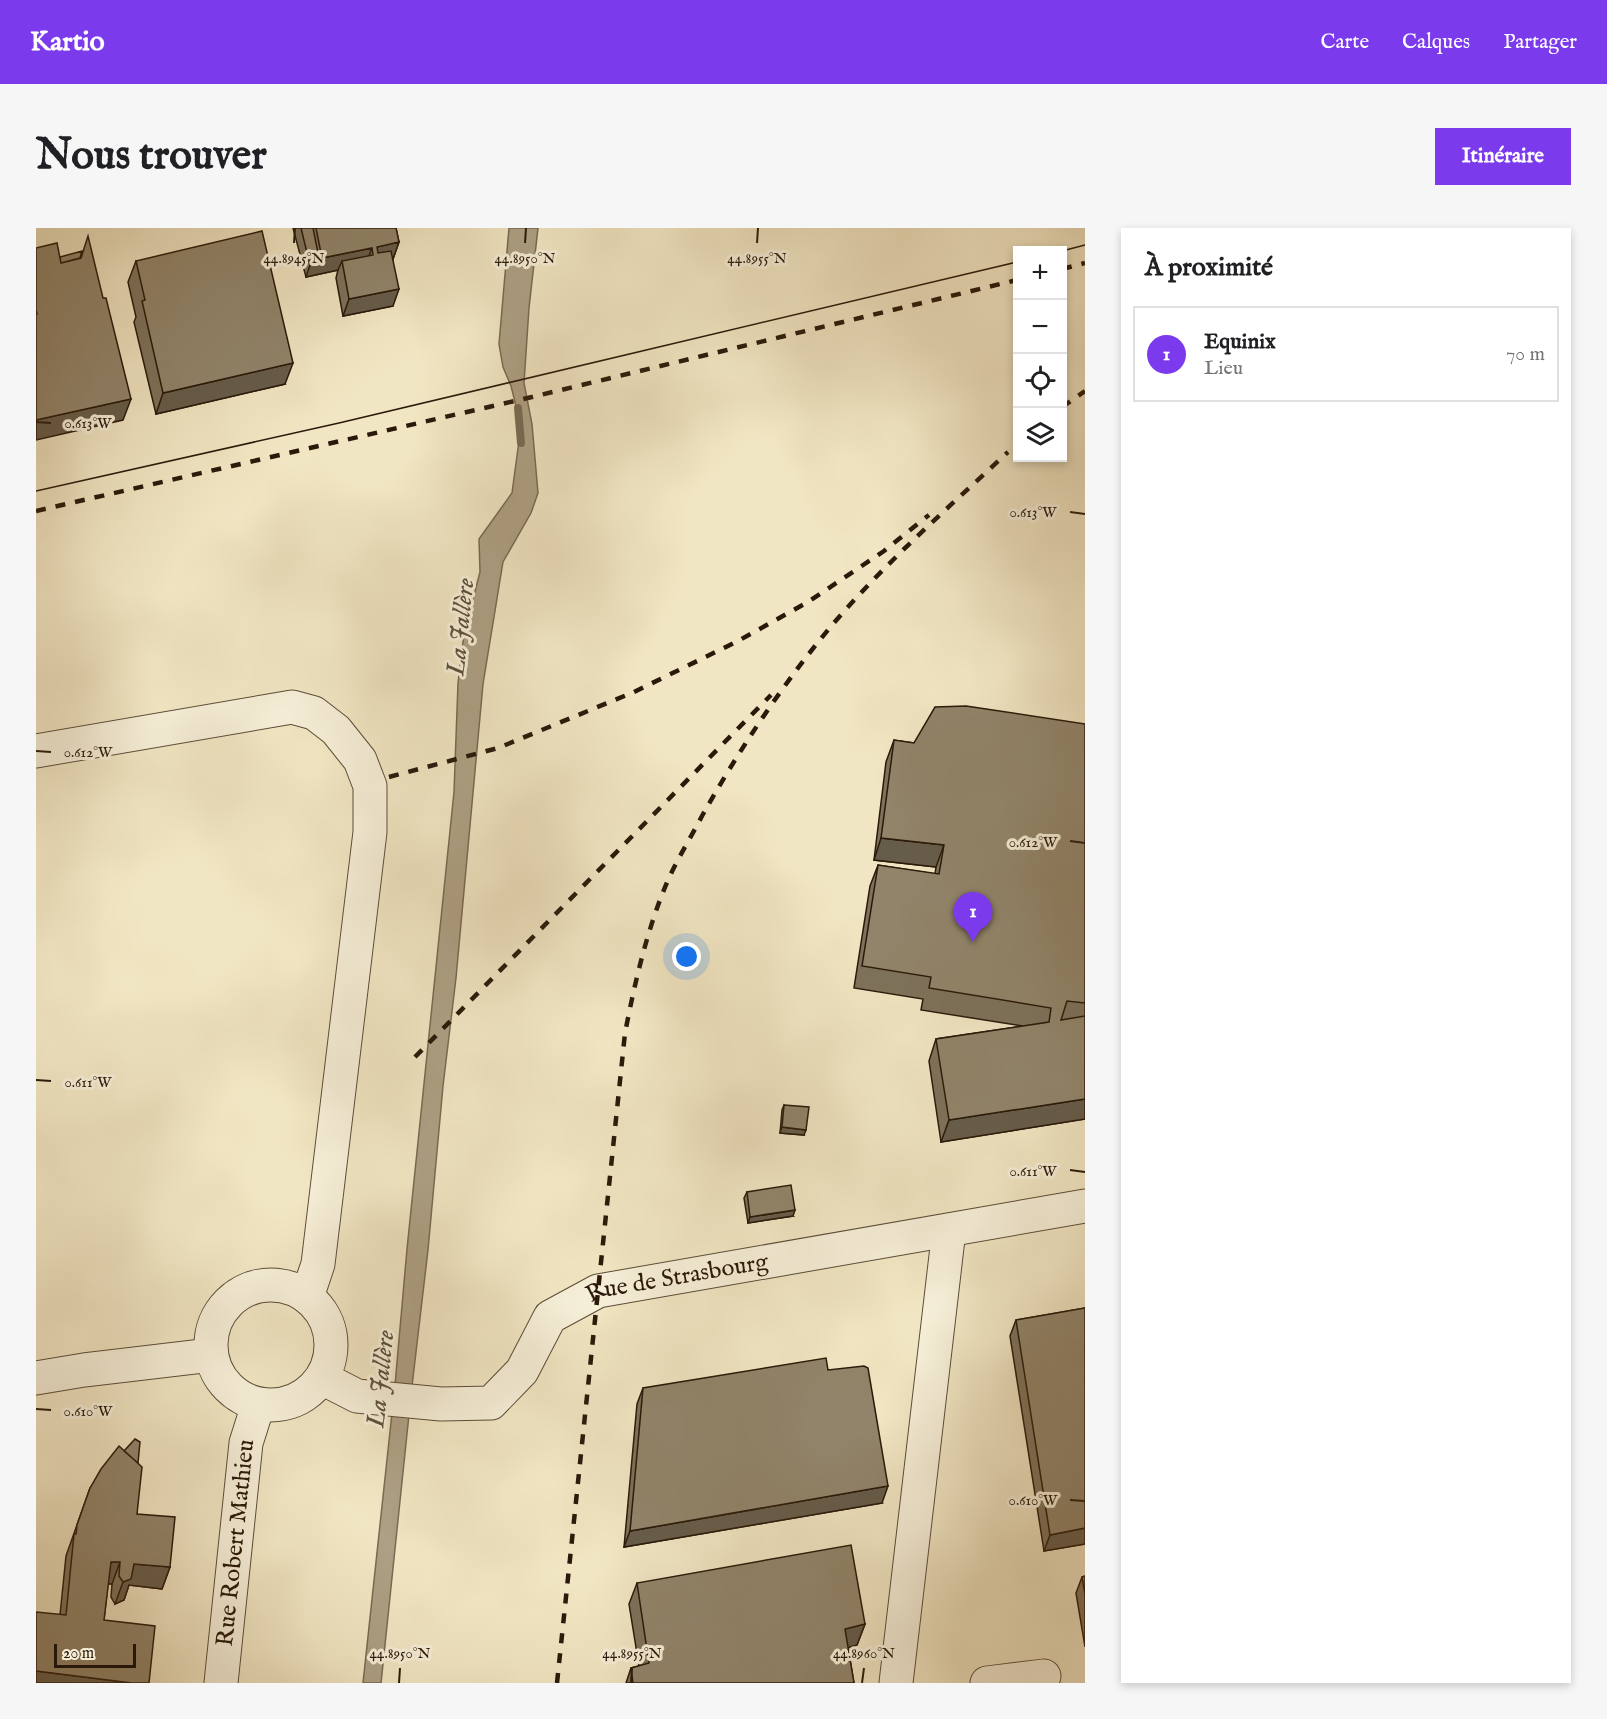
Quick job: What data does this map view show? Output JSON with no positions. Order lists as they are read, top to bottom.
{
  "streets": {
    "street": ["Rue de Strasbourg", "Rue Robert Mathieu"]
  },
  "crossings": [
    ["Rue de Strasbourg", "Rue Robert Mathieu"]
  ],
  "water": ["La Jallère"],
  "scale_bar": "20 m",
  "page": {
    "header": "Kartio",
    "nav": ["Carte", "Calques", "Partager"],
    "buttons": "Itinéraire",
    "title": "Nous trouver",
    "heading": "À proximité",
    "map_buttons": ["+", "−"],
    "list": [
      {
        "mark": "1",
        "name": "Equinix",
        "note": "Lieu",
        "value": "70 m"
      }
    ],
    "pins": "1",
    "scale": "20 m"
  },
  "coordinates": [
    "44.8945°N",
    "44.8950°N",
    "44.8955°N",
    "0.613°W",
    "0.612°W",
    "0.611°W",
    "0.610°W",
    "44.8960°N"
  ]
}
